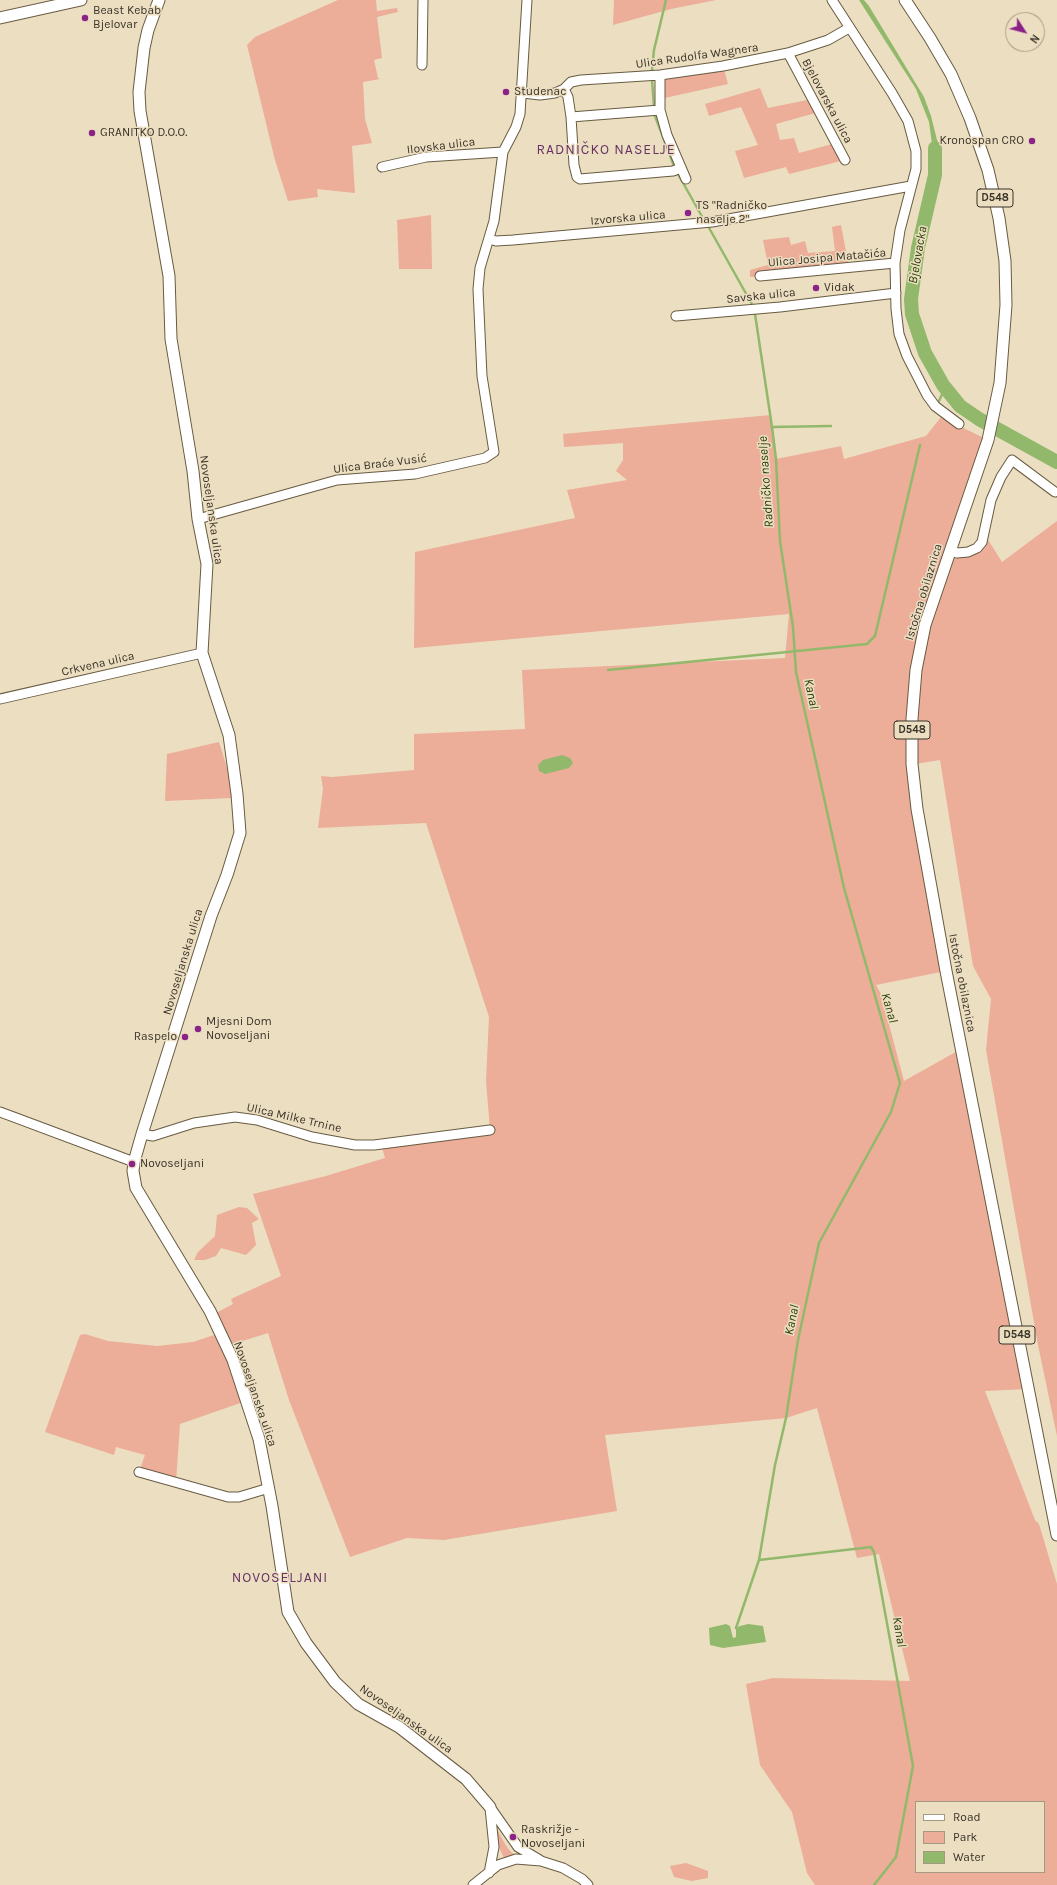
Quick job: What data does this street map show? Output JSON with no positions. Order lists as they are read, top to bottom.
{
  "streets": {
    "main road": ["D548", "Novoseljanska ulica", "Istočna obilaznica"],
    "street": [
      "Ulica Rudolfa Wagnera",
      "Bjelovarska ulica",
      "Ilovska ulica",
      "Izvorska ulica",
      "Ulica Josipa Matačića",
      "Savska ulica",
      "Ulica Braće Vusić",
      "Crkvena ulica",
      "Ulica Milke Trnine"
    ]
  },
  "crossings": [
    ["Ulica Rudolfa Wagnera", "Bjelovarska ulica"],
    ["Izvorska ulica", "Ulica Braće Vusić"],
    ["Ulica Braće Vusić", "Novoseljanska ulica"],
    ["Novoseljanska ulica", "Crkvena ulica"],
    ["Novoseljanska ulica", "Ulica Milke Trnine"]
  ],
  "districts": ["RADNIČKO NASELJE", "NOVOSELJANI"],
  "water": ["Bjelovacka", "Radničko naselje", "Kanal"],
  "places": [
    "Beast Kebab Bjelovar",
    "Studenac",
    "GRANITKO D.O.O.",
    "Kronospan CRO",
    "TS \"Radničko naselje 2\"",
    "Vidak",
    "Mjesni Dom Novoseljani",
    "Raspelo",
    "Novoseljani",
    "Raskrižje - Novoseljani"
  ],
  "legend": ["Road", "Park", "Water"],
  "north": "bottom right"
}
